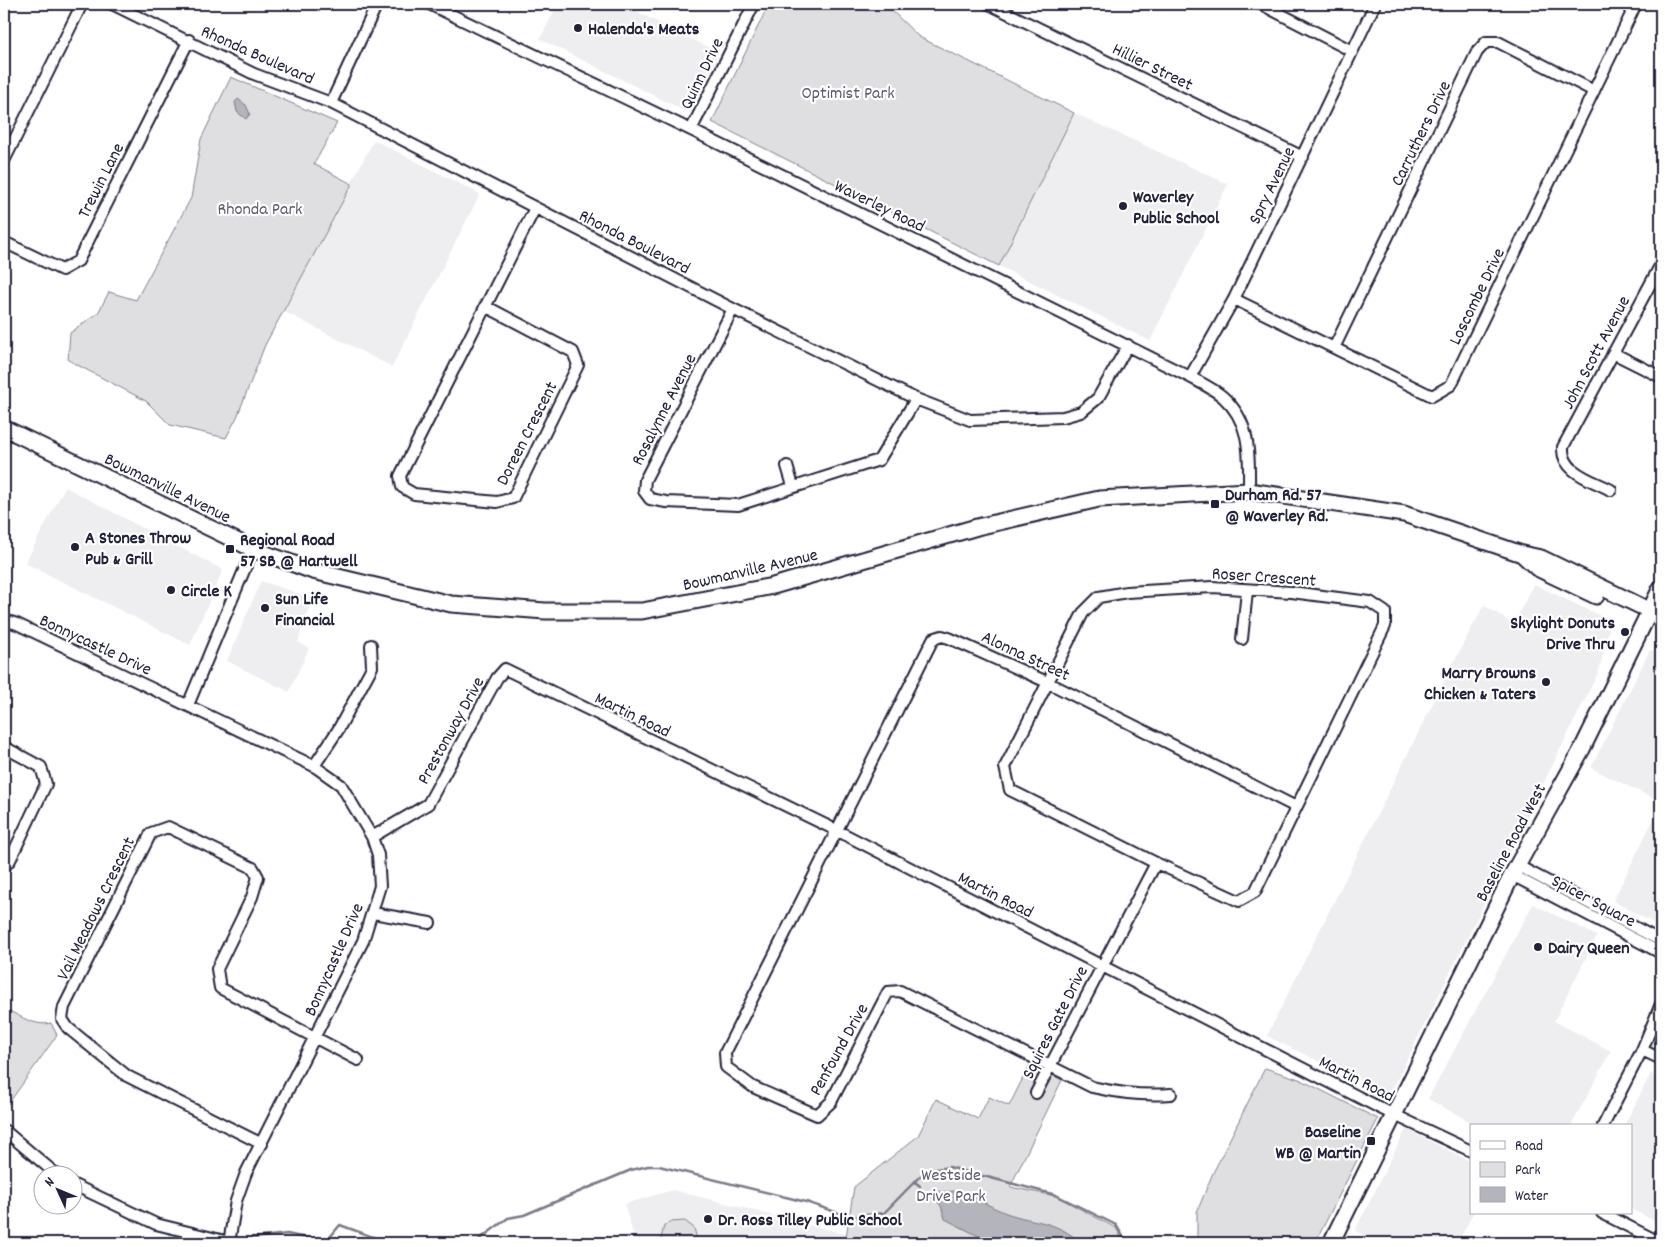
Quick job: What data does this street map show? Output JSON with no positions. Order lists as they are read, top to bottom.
{
  "streets": {
    "main road": ["Bowmanville Avenue", "Baseline Road West"],
    "street": [
      "Rhonda Boulevard",
      "Hillier Street",
      "Quinn Drive",
      "Carruthers Drive",
      "Trewin Lane",
      "Spry Avenue",
      "Waverley Road",
      "Loscombe Drive",
      "John Scott Avenue",
      "Rosalynne Avenue",
      "Doreen Crescent",
      "Roser Crescent",
      "Bonnycastle Drive",
      "Alonna Street",
      "Martin Road",
      "Prestonway Drive",
      "Spicer Square",
      "Vail Meadows Crescent",
      "Squires Gate Drive",
      "Penfound Drive"
    ]
  },
  "crossings": [
    ["Rhonda Boulevard", "Trewin Lane"],
    ["Rhonda Boulevard", "Waverley Road"],
    ["Rhonda Boulevard", "Rosalynne Avenue"],
    ["Rhonda Boulevard", "Doreen Crescent"],
    ["Hillier Street", "Spry Avenue"],
    ["Quinn Drive", "Waverley Road"],
    ["Carruthers Drive", "Loscombe Drive"],
    ["Spry Avenue", "Waverley Road"],
    ["Spry Avenue", "Loscombe Drive"],
    ["Waverley Road", "Bowmanville Avenue"],
    ["Bowmanville Avenue", "Baseline Road West"],
    ["Roser Crescent", "Alonna Street"],
    ["Bonnycastle Drive", "Prestonway Drive"],
    ["Bonnycastle Drive", "Vail Meadows Crescent"],
    ["Alonna Street", "Martin Road"],
    ["Alonna Street", "Penfound Drive"],
    ["Martin Road", "Prestonway Drive"],
    ["Martin Road", "Baseline Road West"],
    ["Martin Road", "Squires Gate Drive"],
    ["Martin Road", "Penfound Drive"],
    ["Baseline Road West", "Spicer Square"],
    ["Squires Gate Drive", "Penfound Drive"]
  ],
  "parks": ["Optimist Park", "Rhonda Park", "Westside Drive Park"],
  "places": {
    "other": [
      "Halenda's Meats",
      "Waverley Public School",
      "A Stones Throw Pub & Grill",
      "Circle K",
      "Sun Life Financial",
      "Skylight Donuts Drive Thru",
      "Marry Browns Chicken & Taters",
      "Dairy Queen",
      "Dr. Ross Tilley Public School"
    ],
    "transit": ["Durham Rd. 57 @ Waverley Rd.", "Regional Road 57 SB @ Hartwell", "Baseline WB @ Martin"]
  },
  "legend": ["Road", "Park", "Water"],
  "north": "top left"
}
